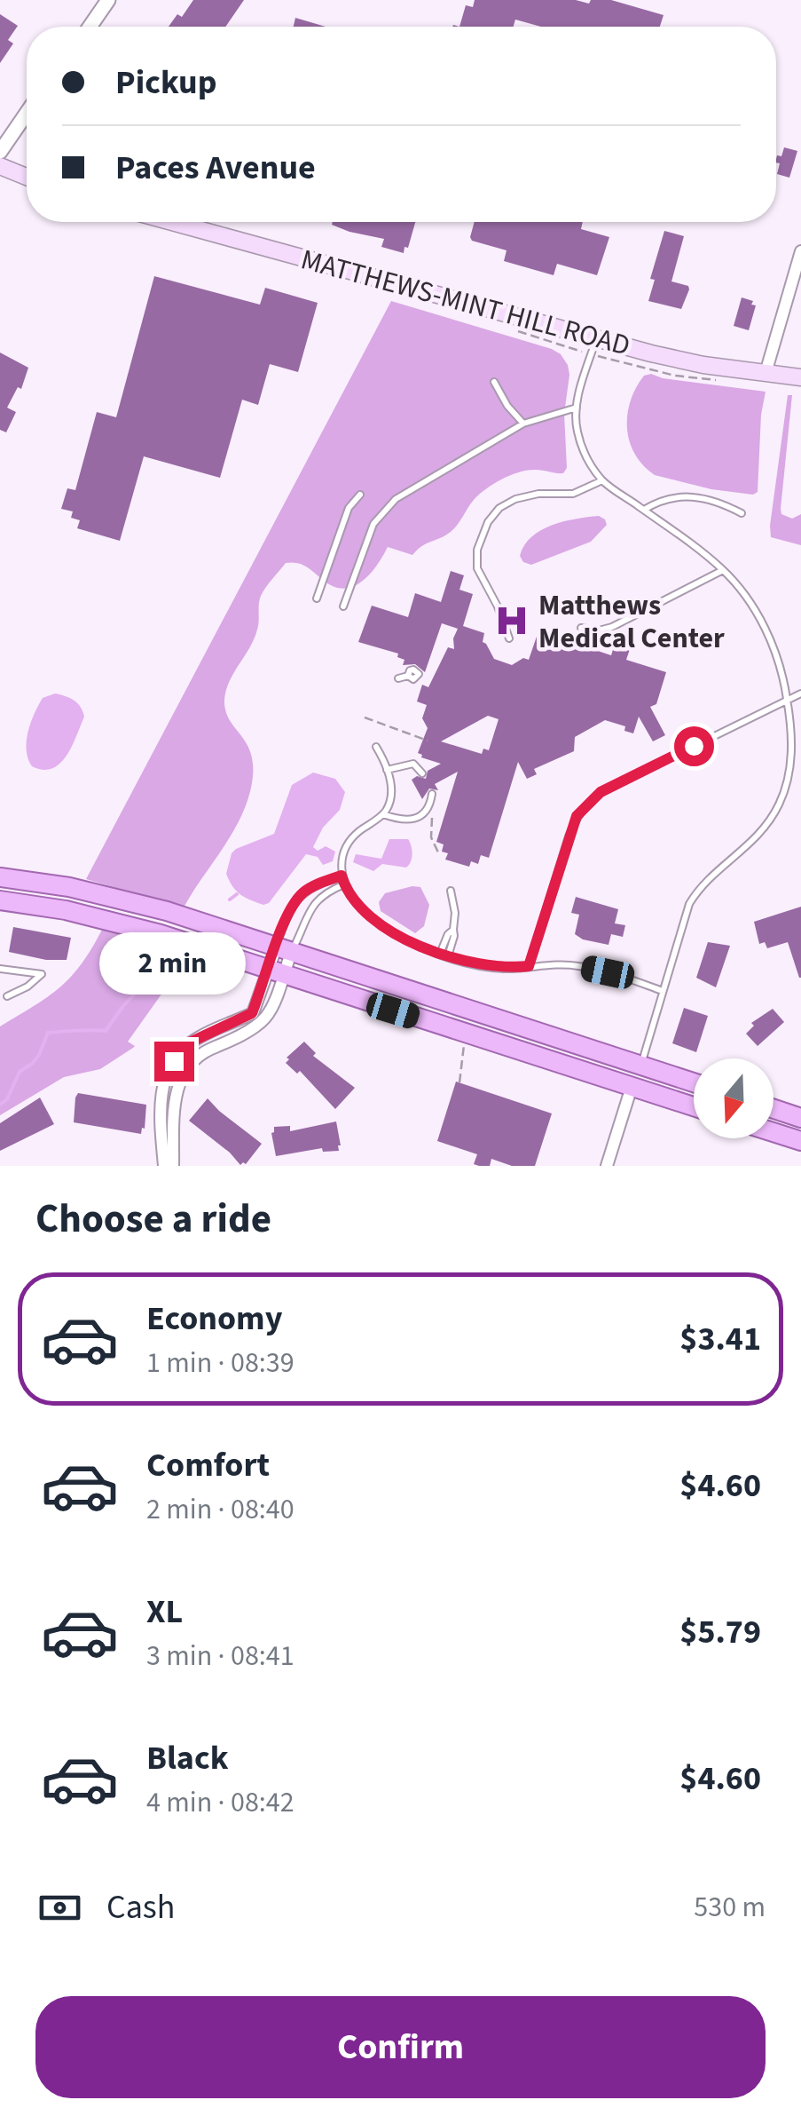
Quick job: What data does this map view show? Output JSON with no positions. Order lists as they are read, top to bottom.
{
  "streets": {
    "main road": ["MATTHEWS-MINT HILL ROAD"]
  },
  "places": {
    "hospital": ["Matthews Medical Center"]
  },
  "north": "bottom",
  "page": {
    "banner": ["Pickup", "Paces Avenue"],
    "bubble": "2 min",
    "heading": "Choose a ride",
    "list": [
      {
        "name": "Economy",
        "note": "1 min · 08:39",
        "value": "$3.41"
      },
      {
        "name": "Comfort",
        "note": "2 min · 08:40",
        "value": "$4.60"
      },
      {
        "name": "XL",
        "note": "3 min · 08:41",
        "value": "$5.79"
      },
      {
        "name": "Black",
        "note": "4 min · 08:42",
        "value": "$4.60"
      }
    ],
    "pay": ["Cash", "530 m"],
    "buttons": "Confirm"
  }
}
